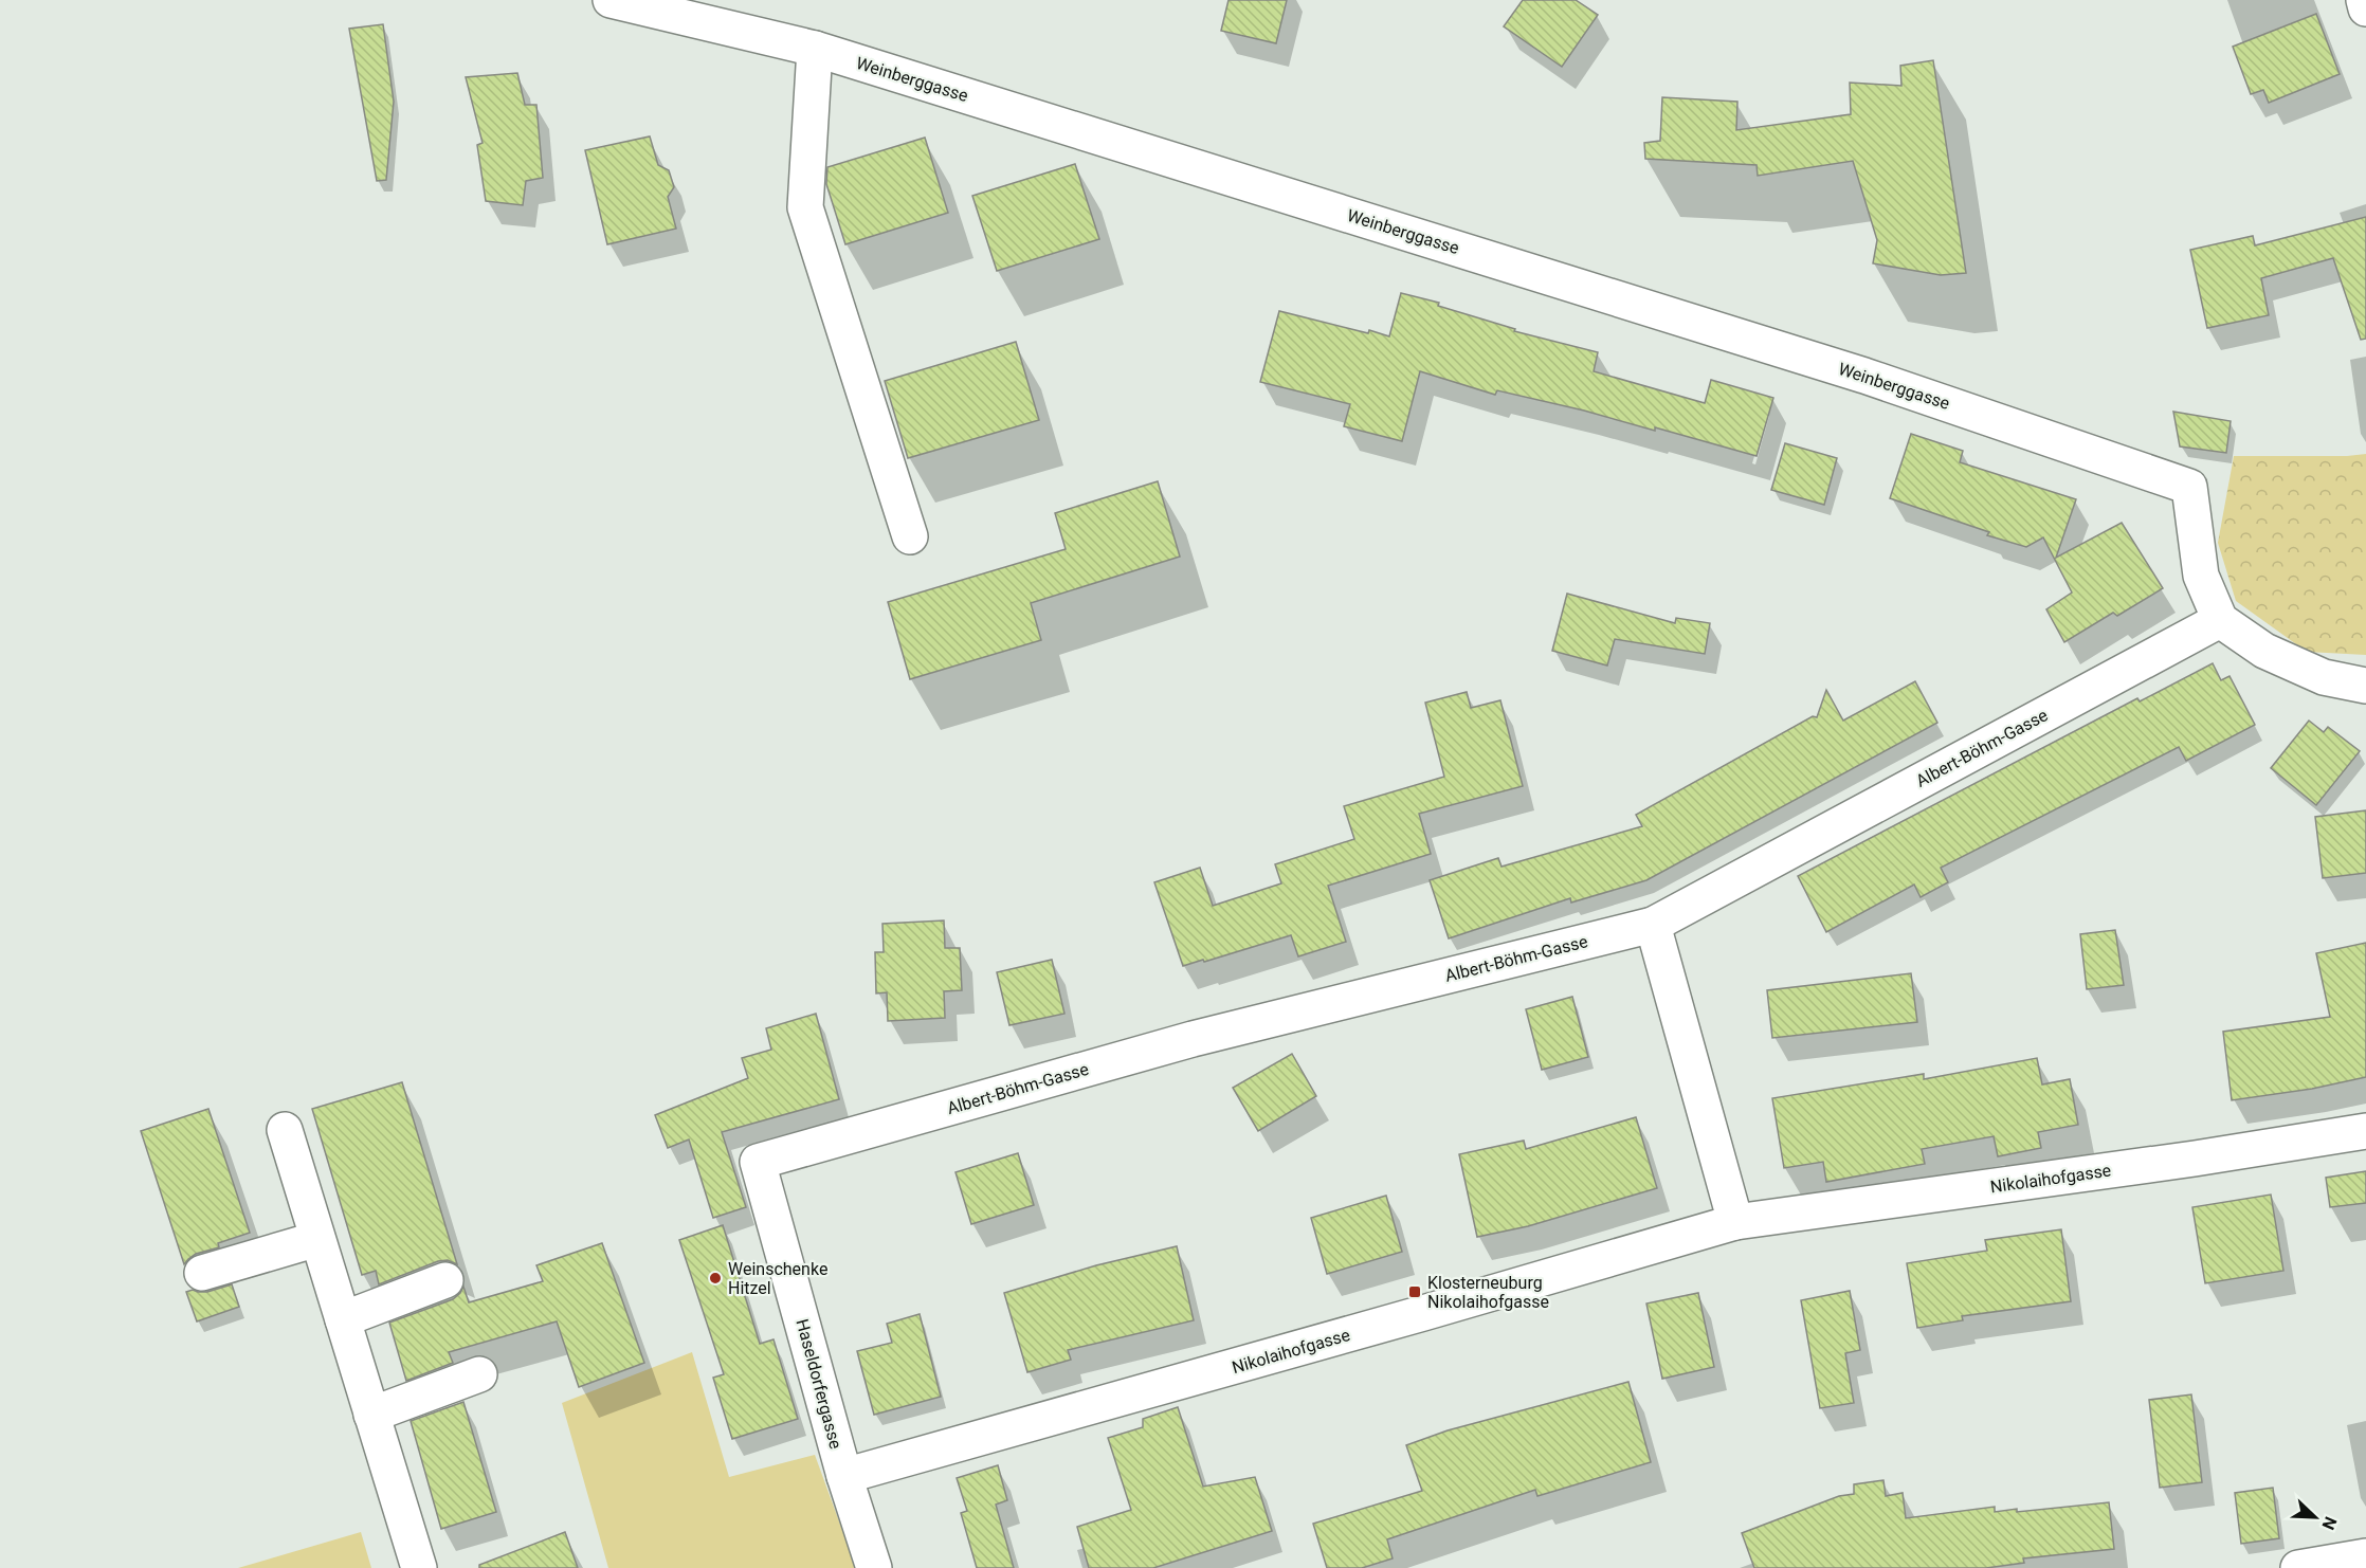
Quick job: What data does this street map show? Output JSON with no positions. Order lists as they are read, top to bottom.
{
  "streets": {
    "street": [
      "Weinberggasse",
      "Albert-Böhm-Gasse",
      "Nikolaihofgasse",
      "Haseldorfergasse"
    ]
  },
  "crossings": [
    ["Weinberggasse", "Albert-Böhm-Gasse"],
    ["Albert-Böhm-Gasse", "Haseldorfergasse"],
    ["Nikolaihofgasse", "Haseldorfergasse"]
  ],
  "places": {
    "other": ["Weinschenke Hitzel"],
    "transit": ["Klosterneuburg Nikolaihofgasse"]
  },
  "north": "bottom right"
}
